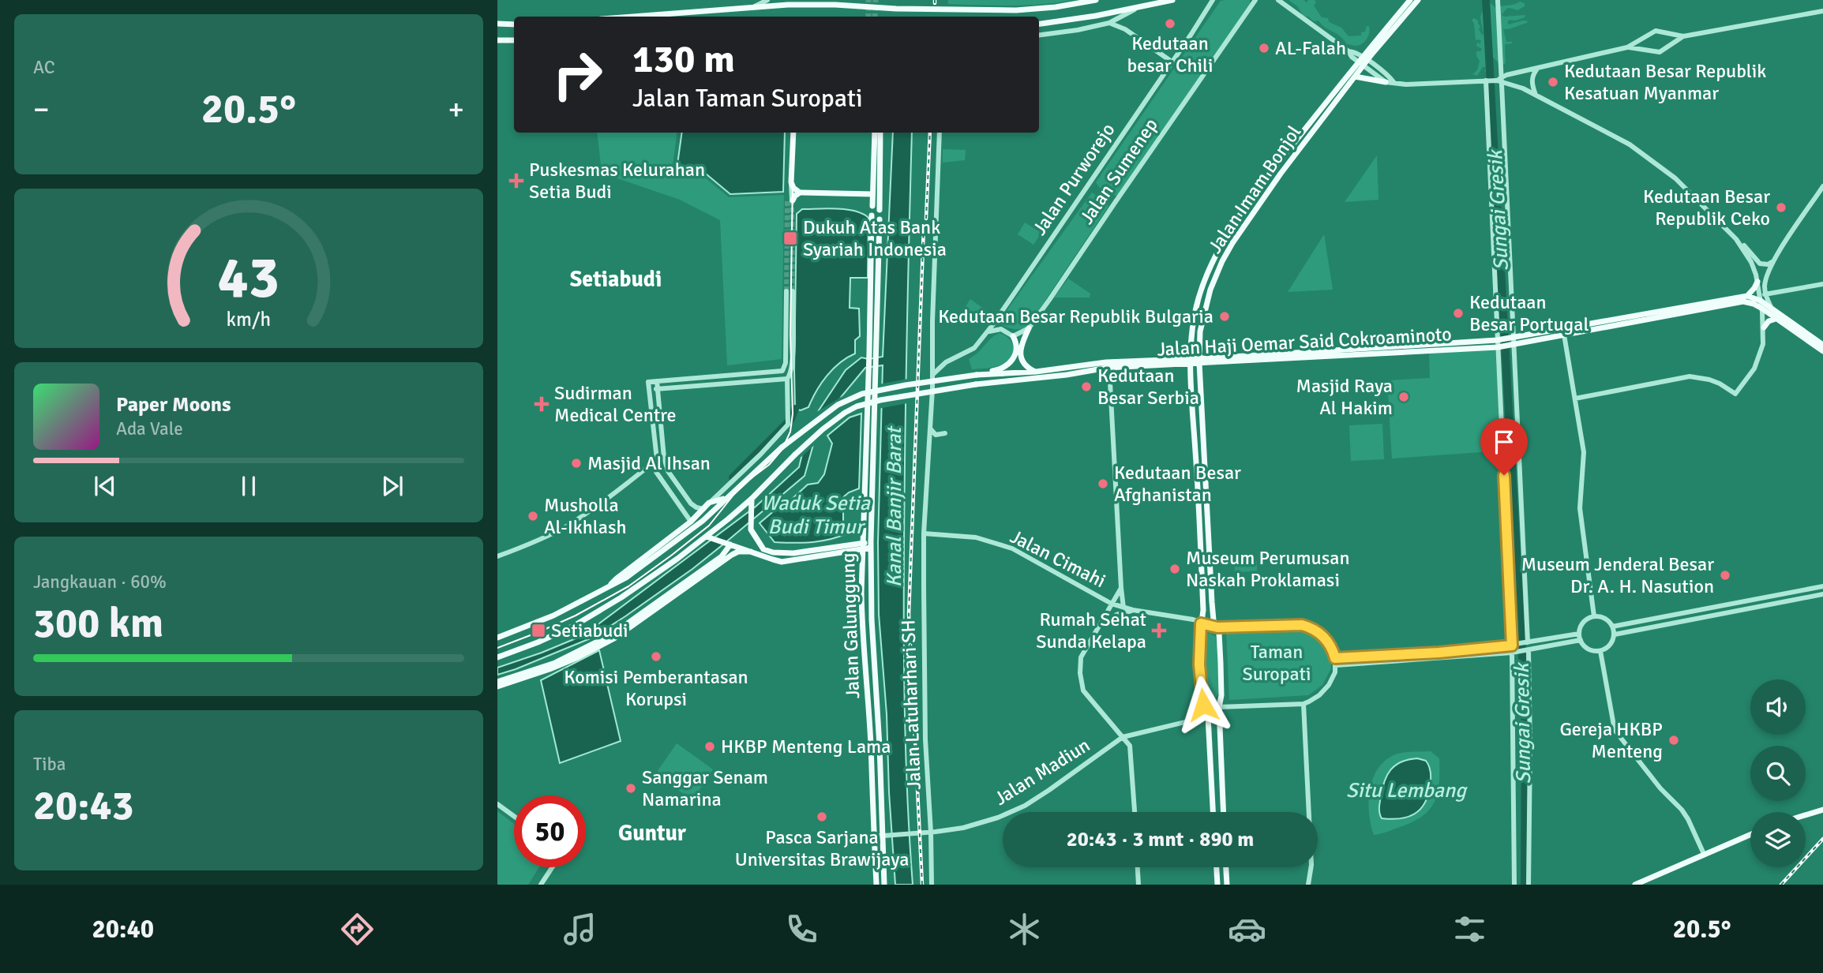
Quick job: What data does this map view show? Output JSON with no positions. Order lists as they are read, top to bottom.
{
  "streets": {
    "main road": ["Jalan Imam Bonjol", "Jalan Haji Oemar Said Cokroaminoto", "Jalan Galunggung"],
    "street": [
      "Jalan Sumenep",
      "Jalan Purworejo",
      "Jalan Cimahi",
      "Jalan Latuharhari SH",
      "Jalan Madiun"
    ]
  },
  "crossings": [
    ["Jalan Imam Bonjol", "Jalan Haji Oemar Said Cokroaminoto"],
    ["Jalan Imam Bonjol", "Jalan Cimahi"],
    ["Jalan Imam Bonjol", "Jalan Madiun"],
    ["Jalan Cimahi", "Jalan Latuharhari SH"],
    ["Jalan Cimahi", "Jalan Madiun"],
    ["Jalan Galunggung", "Jalan Madiun"],
    ["Jalan Latuharhari SH", "Jalan Madiun"]
  ],
  "districts": ["Setiabudi", "Guntur"],
  "water": [
    "Sungai Gresik",
    "Waduk Setia Budi Timur",
    "Kanal Banjir Barat",
    "Situ Lembang"
  ],
  "parks": ["Taman Suropati"],
  "places": {
    "other": [
      "Kedutaan besar Chili",
      "AL-Falah",
      "Kedutaan Besar Republik Kesatuan Myanmar",
      "Kedutaan Besar Republik Ceko",
      "Kedutaan Besar Portugal",
      "Kedutaan Besar Republik Bulgaria",
      "Kedutaan Besar Serbia",
      "Masjid Raya Al Hakim",
      "Masjid Al Ihsan",
      "Kedutaan Besar Afghanistan",
      "Musholla Al-Ikhlash",
      "Museum Perumusan Naskah Proklamasi",
      "Museum Jenderal Besar Dr. A. H. Nasution",
      "Komisi Pemberantasan Korupsi",
      "Gereja HKBP Menteng",
      "HKBP Menteng Lama",
      "Sanggar Senam Namarina",
      "Pasca Sarjana Universitas Brawijaya"
    ],
    "health": ["Puskesmas Kelurahan Setia Budi", "Sudirman Medical Centre", "Rumah Sehat Sunda Kelapa"],
    "transit": ["Dukuh Atas Bank Syariah Indonesia", "Setiabudi"]
  },
  "page": {
    "tile": [
      "AC",
      ["Jangkauan · 60%", "300 km"],
      ["Tiba", "20:43"]
    ],
    "turn": ["130 m", "Jalan Taman Suropati"],
    "heat": ["−", "20.5°", "+"],
    "song": ["Paper Moons", "Ada Vale"],
    "limit": "50",
    "trip": "20:43 · 3 mnt · 890 m",
    "tabs": ["20:40", "20.5°"],
    "gauge": ["43", "km/h"]
  }
}
